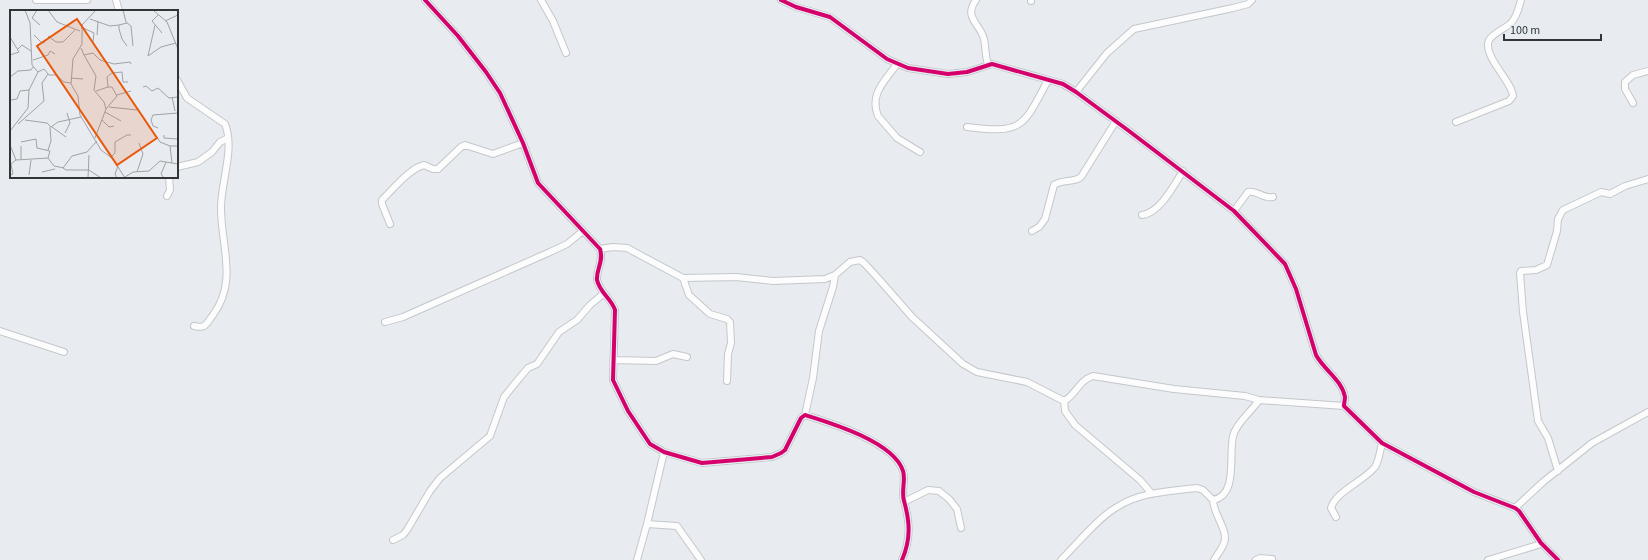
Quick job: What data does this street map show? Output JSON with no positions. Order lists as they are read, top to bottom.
{
  "scale_bar": "100 m"
}
